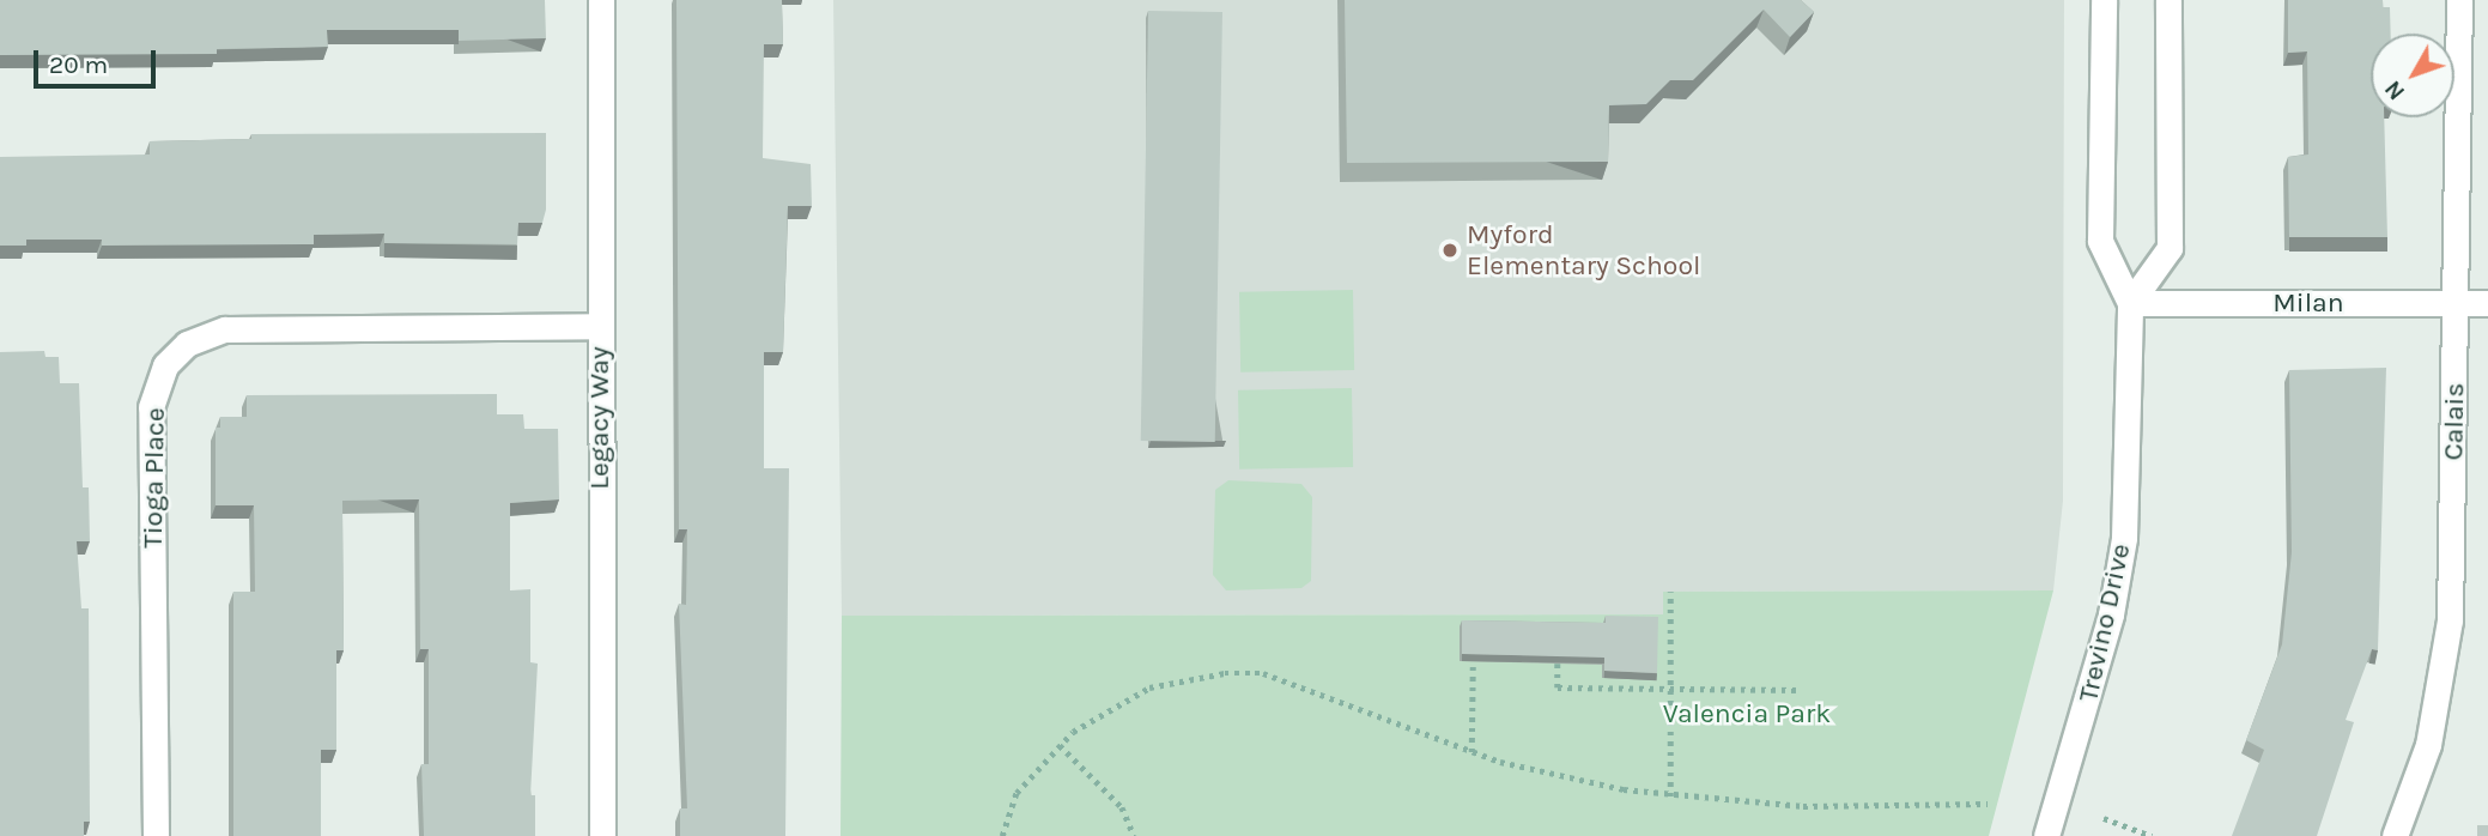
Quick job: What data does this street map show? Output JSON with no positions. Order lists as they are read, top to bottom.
{
  "streets": {
    "street": [
      "Milan",
      "Legacy Way",
      "Calais",
      "Tioga Place",
      "Trevino Drive"
    ]
  },
  "crossings": [
    ["Milan", "Calais"],
    ["Milan", "Trevino Drive"],
    ["Legacy Way", "Tioga Place"]
  ],
  "parks": ["Valencia Park"],
  "places": ["Myford Elementary School"],
  "scale_bar": "20 m",
  "north": "bottom left"
}
